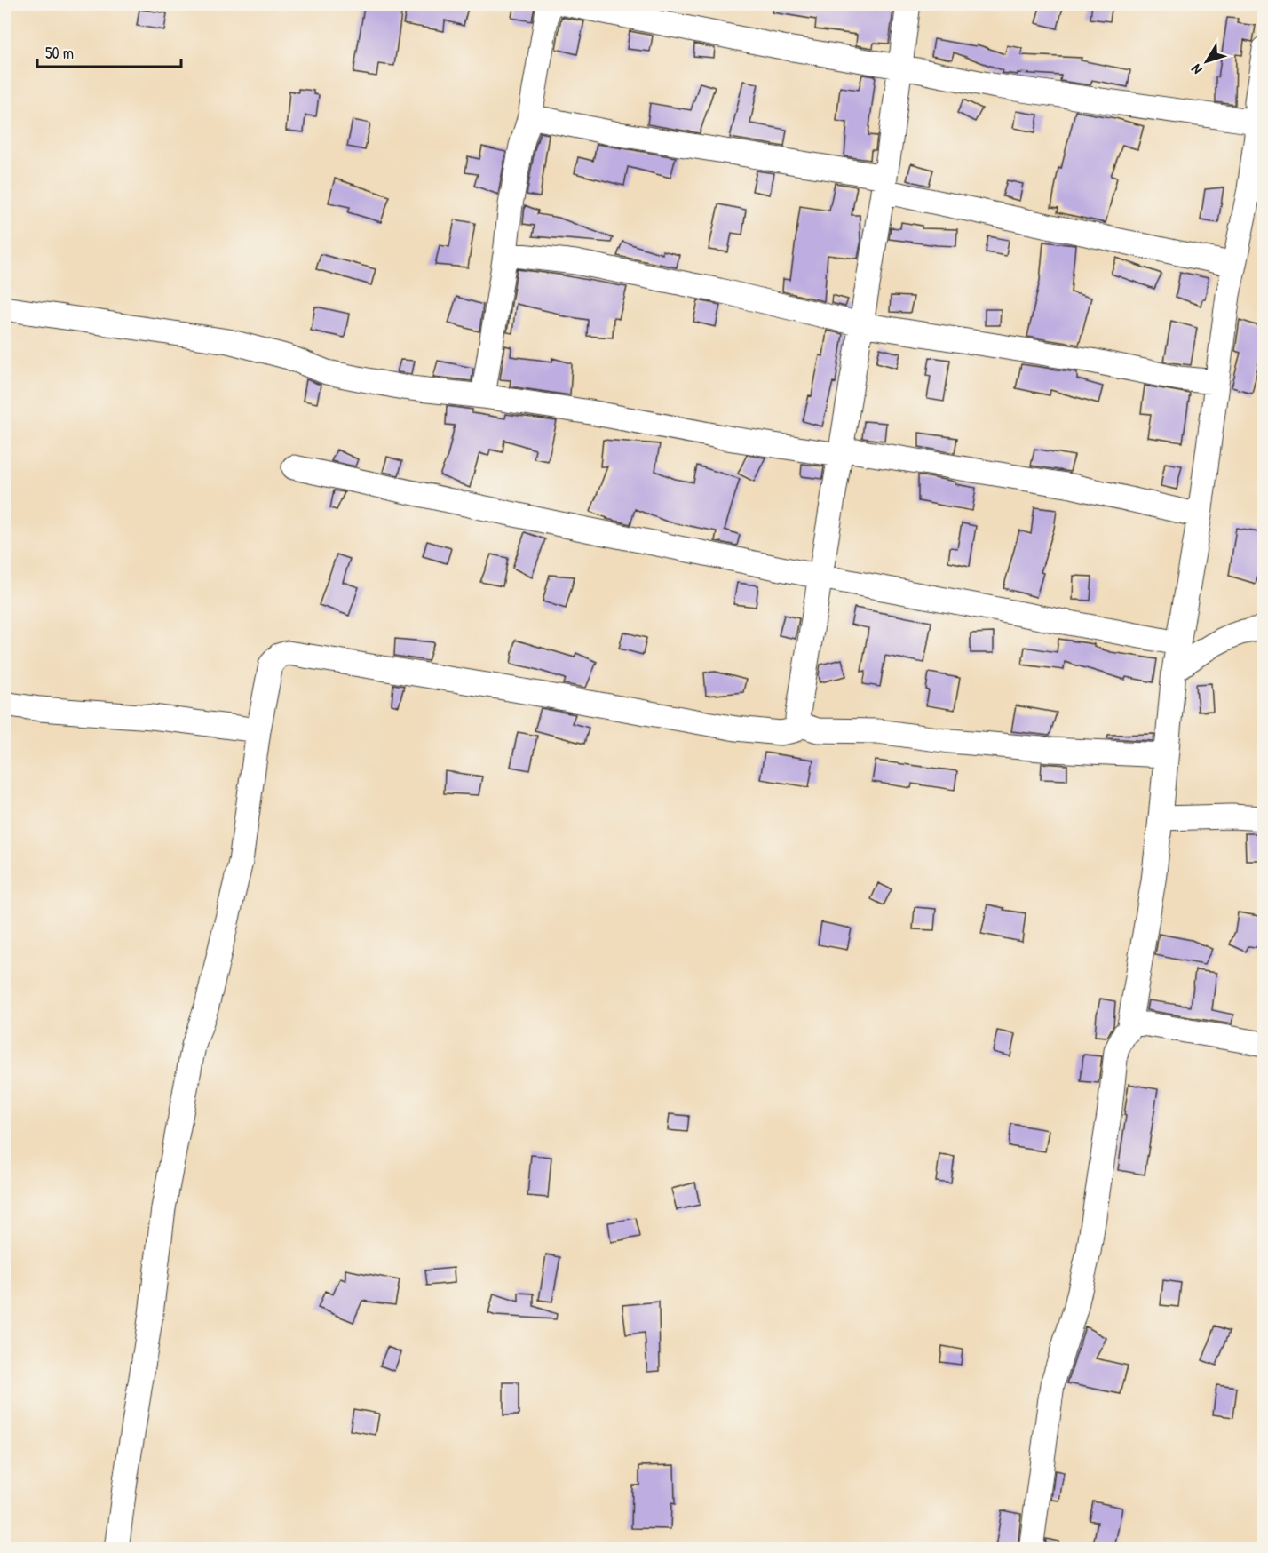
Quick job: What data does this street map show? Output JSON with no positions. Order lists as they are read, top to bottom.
{
  "scale_bar": "50 m",
  "north": "bottom left"
}
